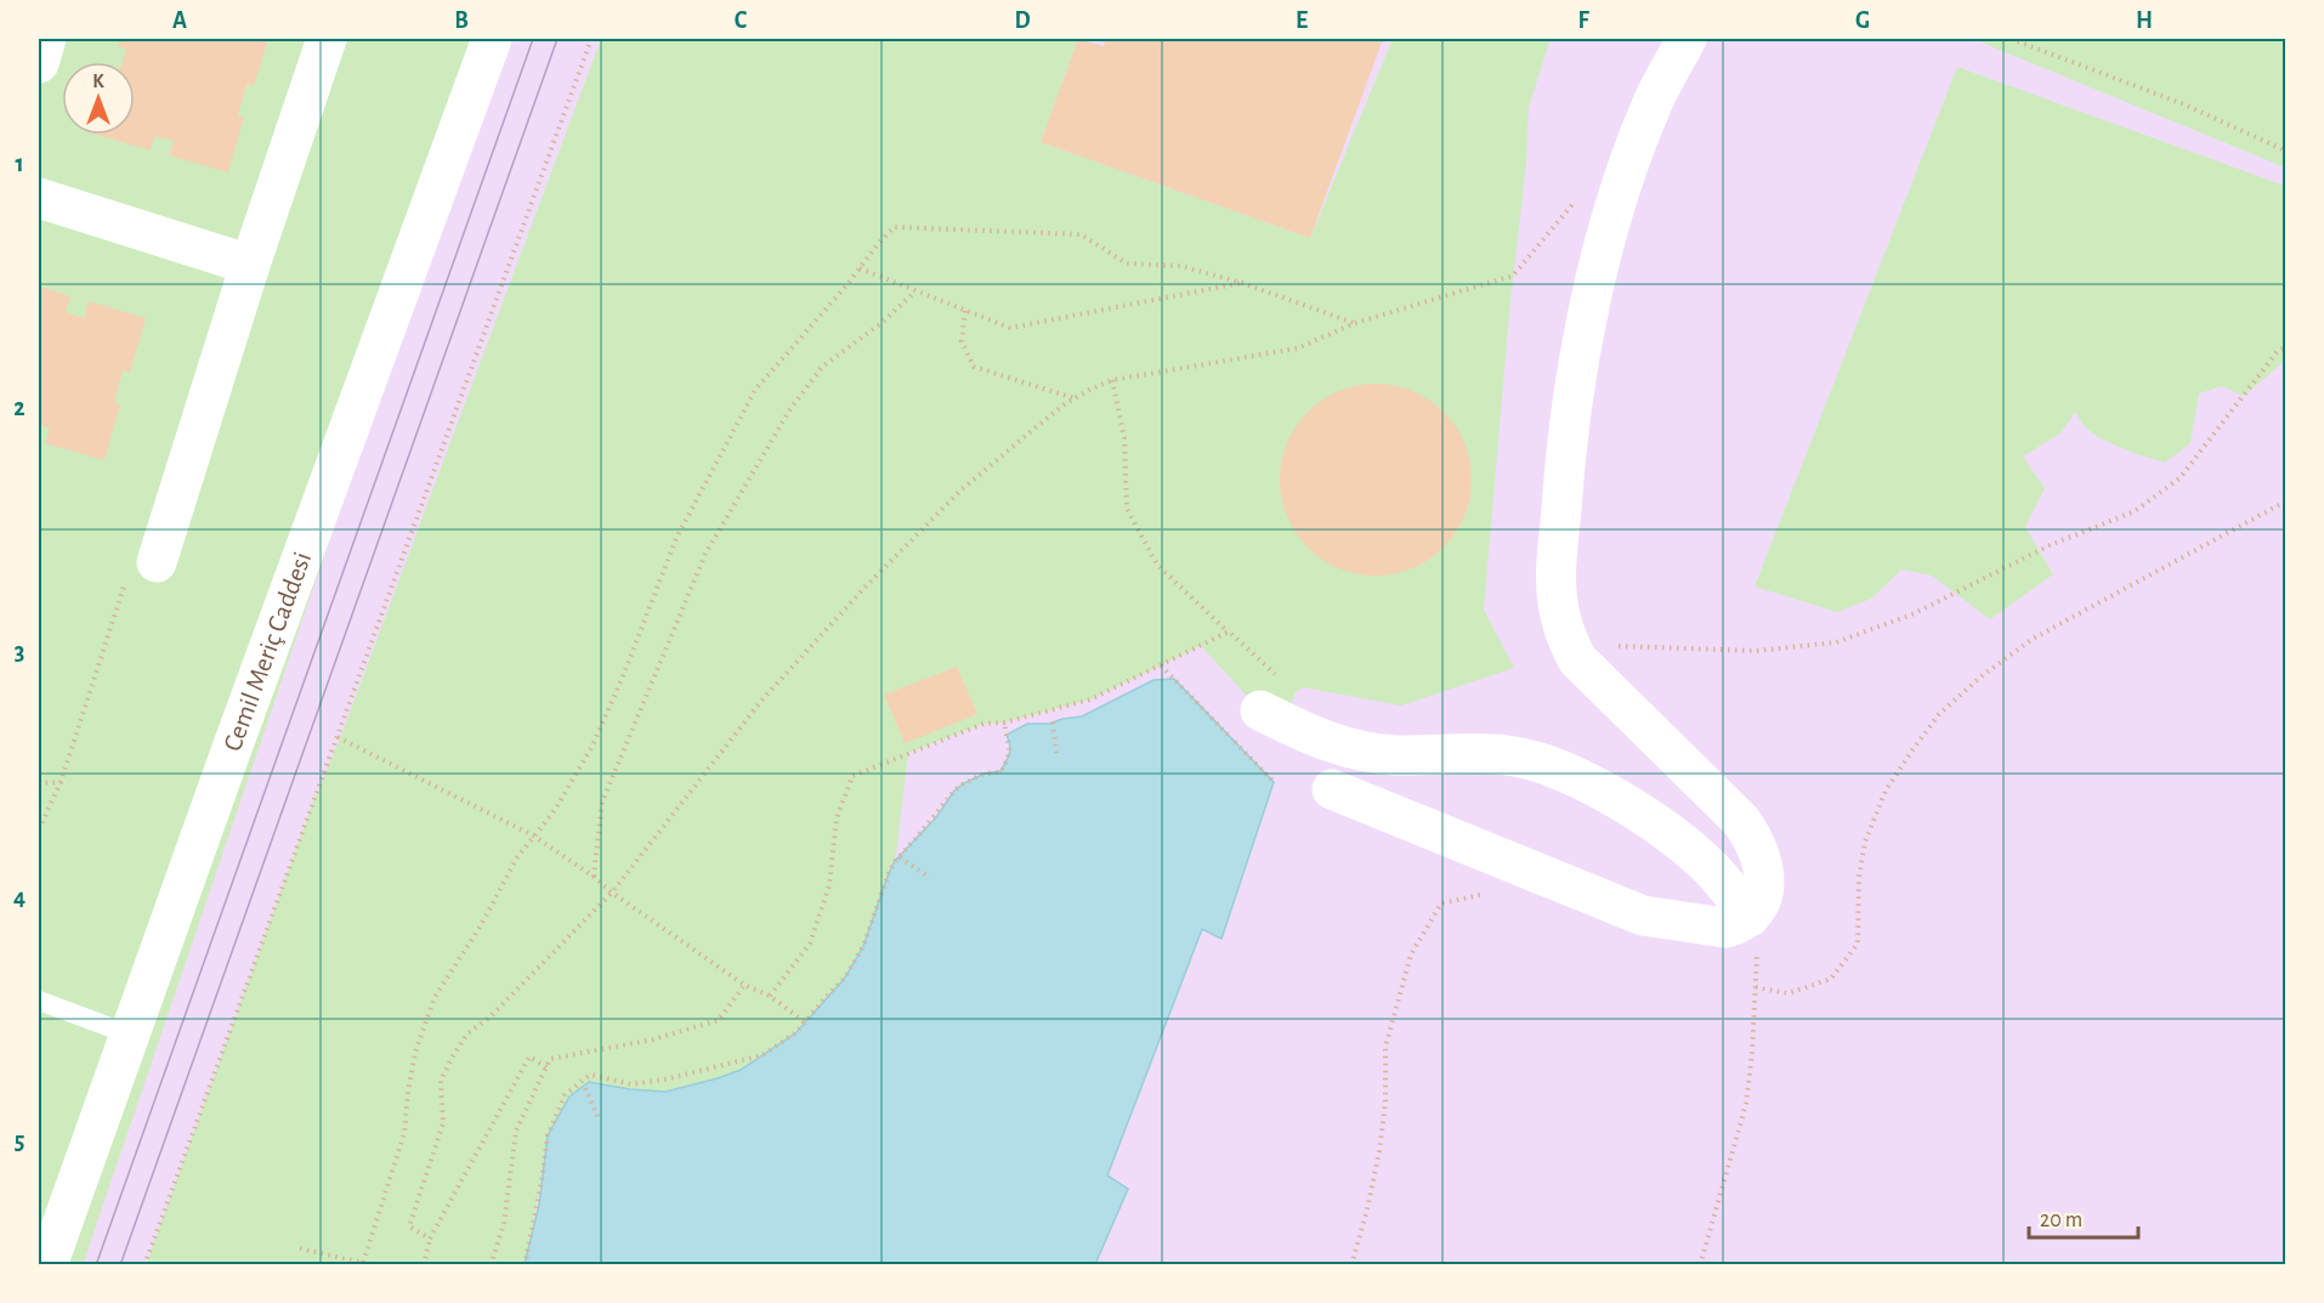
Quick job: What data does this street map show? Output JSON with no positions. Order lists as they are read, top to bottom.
{
  "streets": {
    "street": ["Cemil Meriç Caddesi"]
  },
  "scale_bar": "20 m",
  "north": "top",
  "grid": {
    "columns": [
      "A",
      "B",
      "C",
      "D",
      "E",
      "F",
      "G",
      "H"
    ],
    "rows": [
      "1",
      "2",
      "3",
      "4",
      "5"
    ]
  }
}
